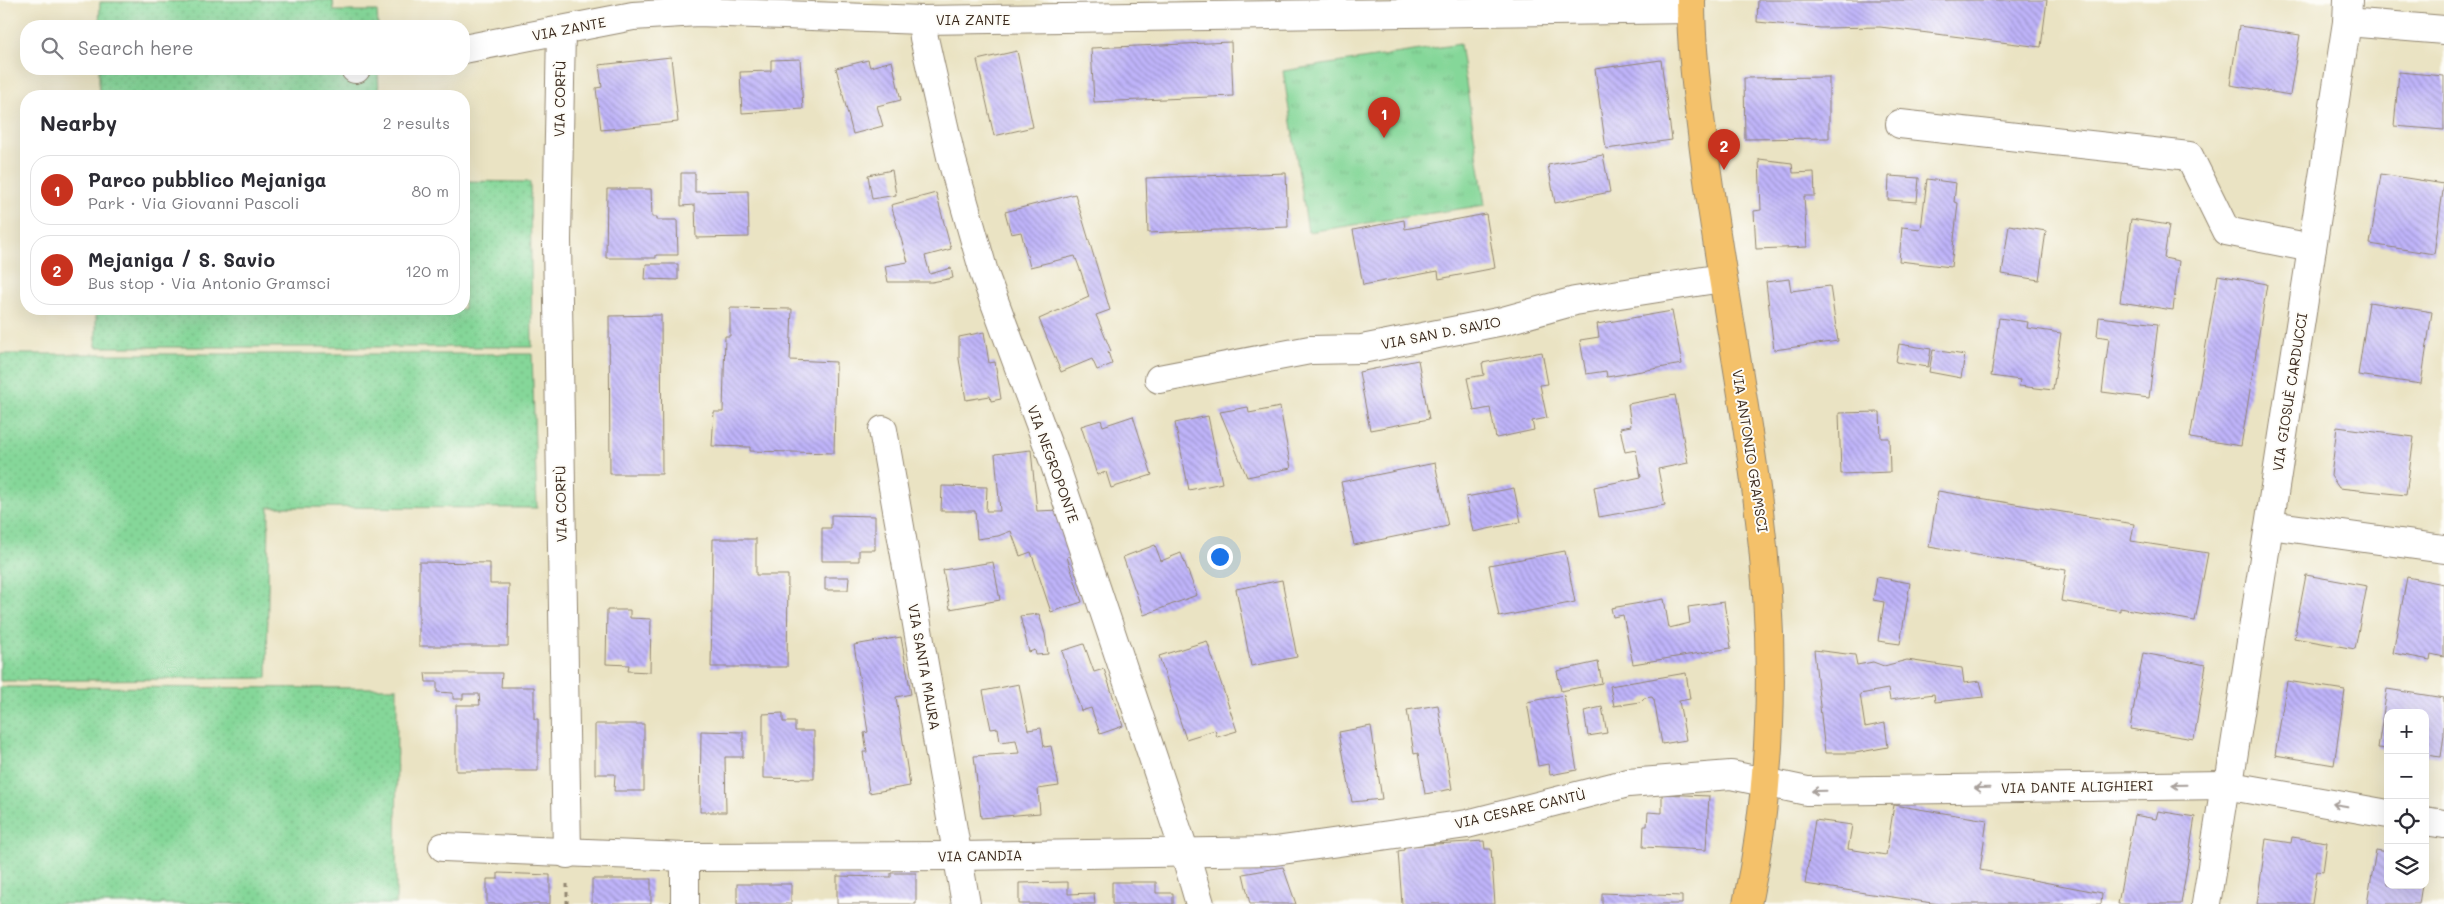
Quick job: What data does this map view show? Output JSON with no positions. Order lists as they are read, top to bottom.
{
  "streets": {
    "main road": ["VIA ANTONIO GRAMSCI"],
    "street": [
      "VIA ZANTE",
      "VIA CORFÙ",
      "VIA SAN D. SAVIO",
      "VIA GIOSUÈ CARDUCCI",
      "VIA NEGROPONTE",
      "VIA SANTA MAURA",
      "VIA DANTE ALIGHIERI",
      "VIA CESARE CANTÙ",
      "VIA CANDIA"
    ]
  },
  "crossings": [
    ["VIA ZANTE", "VIA CORFÙ"],
    ["VIA ZANTE", "VIA ANTONIO GRAMSCI"],
    ["VIA ZANTE", "VIA NEGROPONTE"],
    ["VIA CORFÙ", "VIA CANDIA"],
    ["VIA SAN D. SAVIO", "VIA ANTONIO GRAMSCI"],
    ["VIA GIOSUÈ CARDUCCI", "VIA DANTE ALIGHIERI"],
    ["VIA ANTONIO GRAMSCI", "VIA DANTE ALIGHIERI"],
    ["VIA ANTONIO GRAMSCI", "VIA CESARE CANTÙ"],
    ["VIA NEGROPONTE", "VIA CANDIA"],
    ["VIA SANTA MAURA", "VIA CANDIA"],
    ["VIA DANTE ALIGHIERI", "VIA CESARE CANTÙ"],
    ["VIA CESARE CANTÙ", "VIA CANDIA"]
  ],
  "one_way": ["VIA DANTE ALIGHIERI"],
  "page": {
    "search": "Search here",
    "heading": ["Nearby", "2 results"],
    "pins": ["1", "2"],
    "list": [
      {
        "mark": "1",
        "name": "Parco pubblico Mejaniga",
        "note": "Park · Via Giovanni Pascoli",
        "value": "80 m"
      },
      {
        "mark": "2",
        "name": "Mejaniga / S. Savio",
        "note": "Bus stop · Via Antonio Gramsci",
        "value": "120 m"
      }
    ],
    "map_buttons": ["+", "−"]
  }
}
